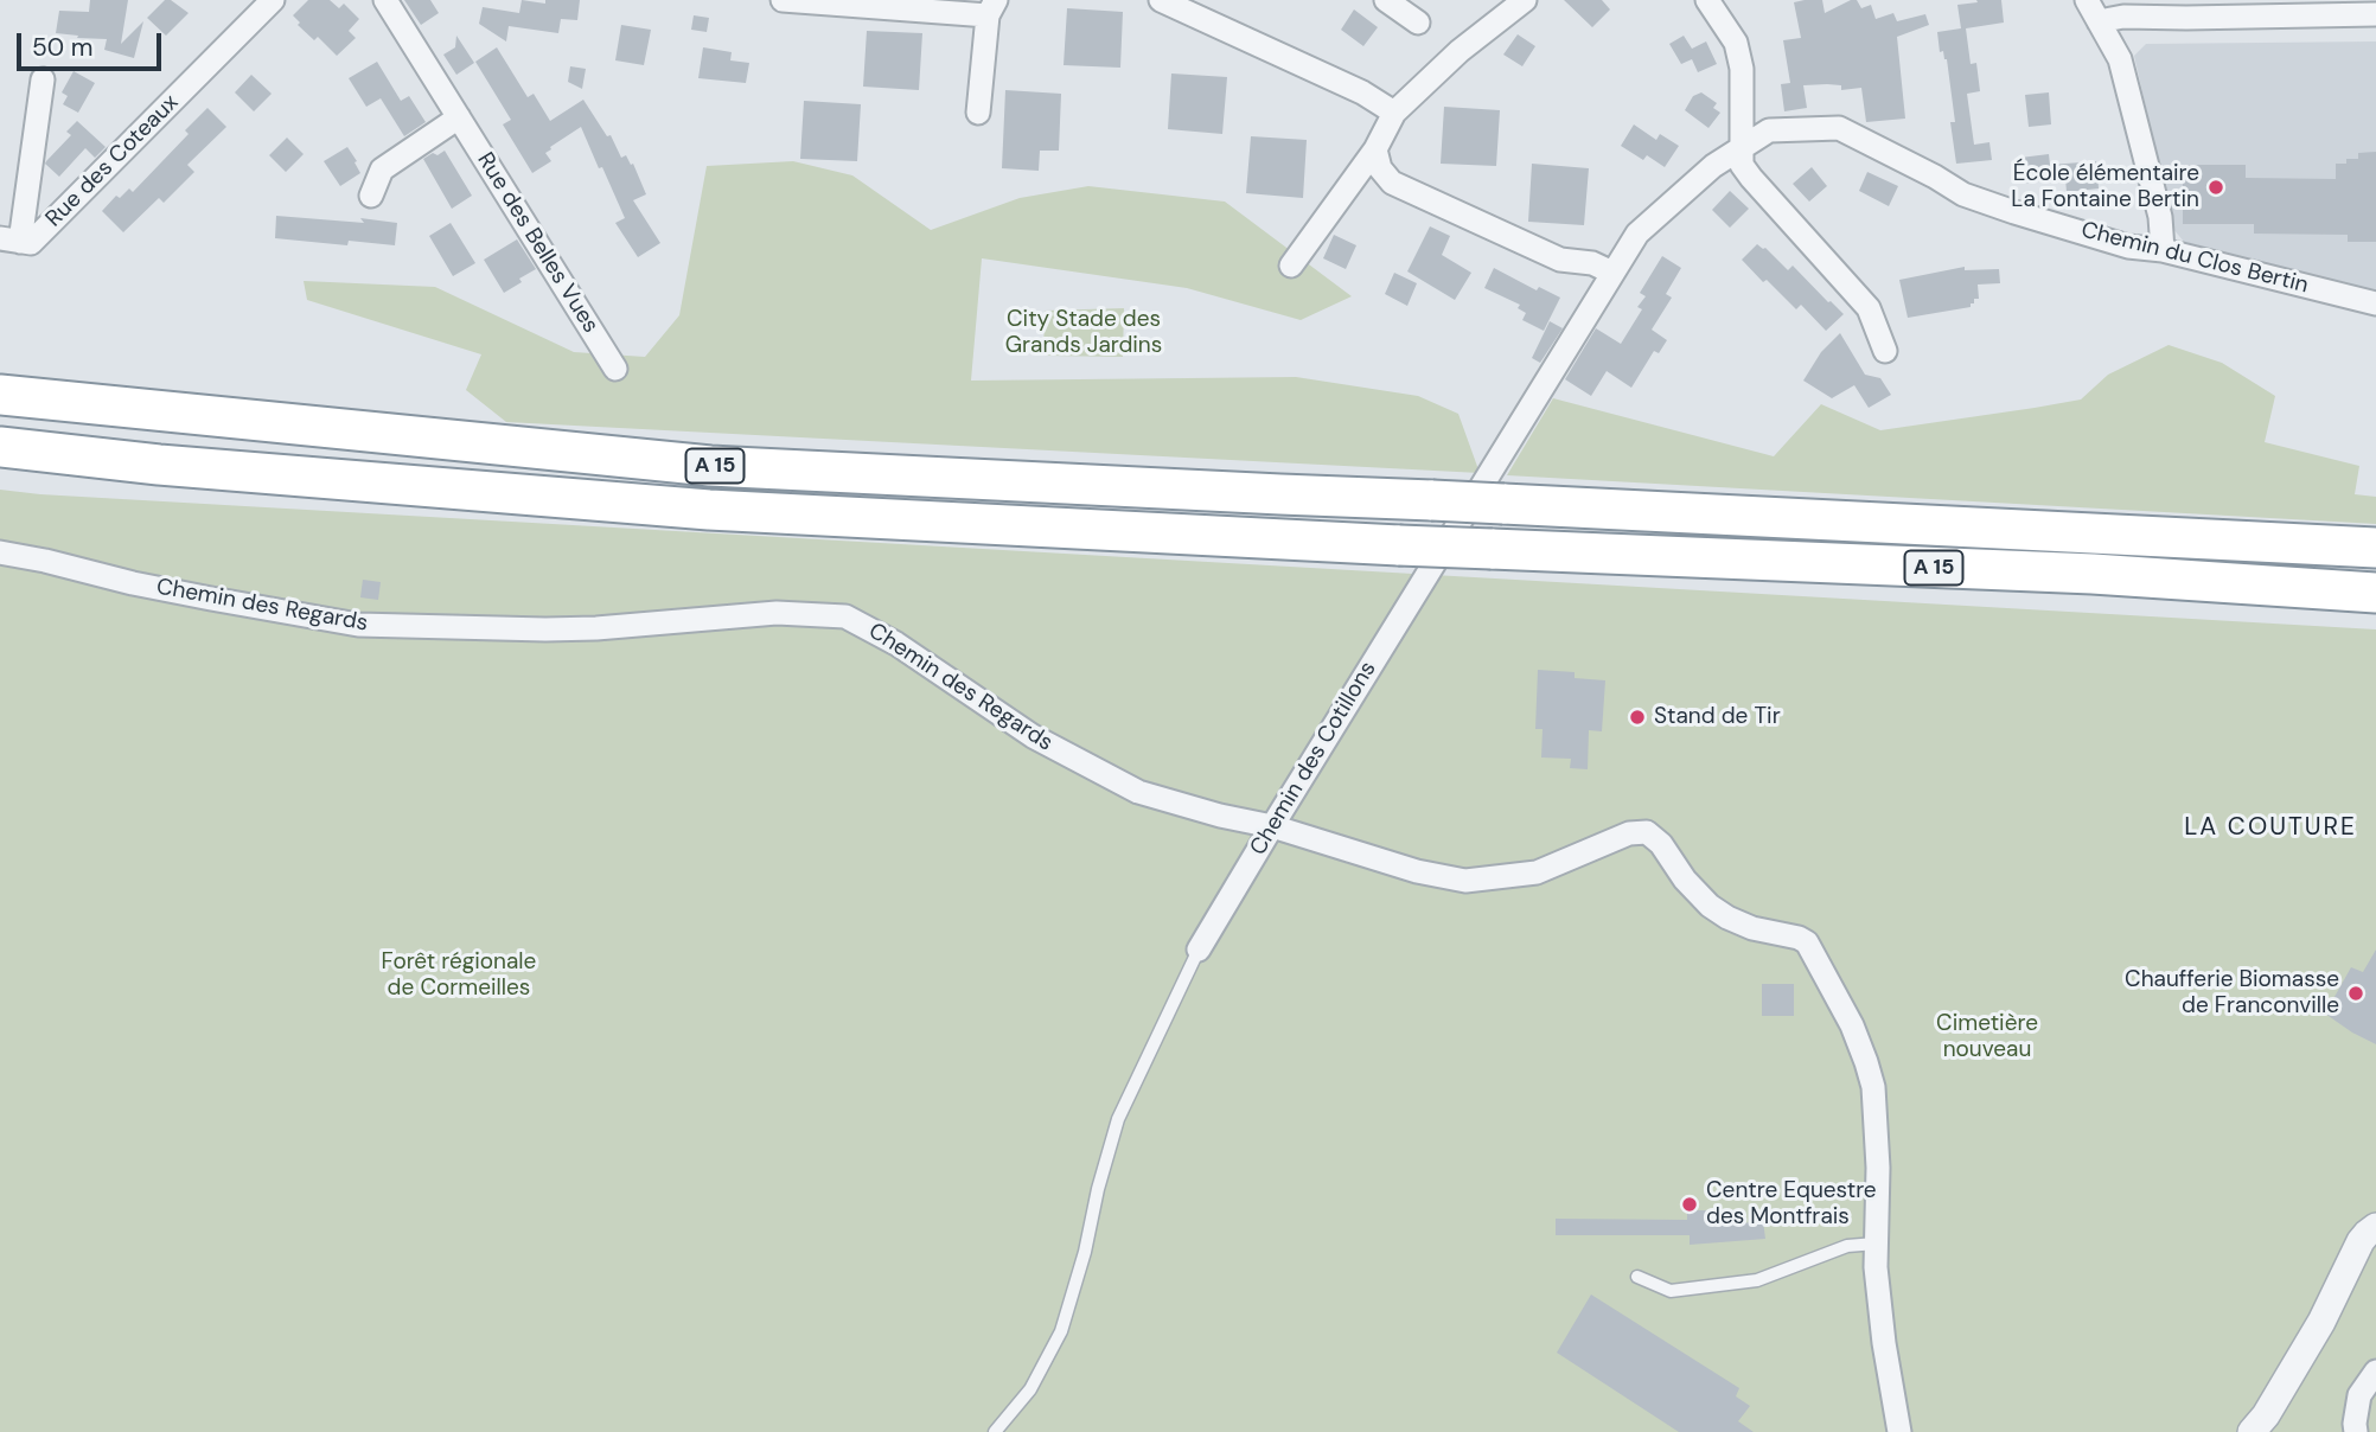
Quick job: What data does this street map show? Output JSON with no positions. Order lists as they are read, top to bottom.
{
  "streets": {
    "highway": ["A 15"],
    "street": [
      "Rue des Coteaux",
      "Rue des Belles Vues",
      "Chemin du Clos Bertin",
      "Chemin des Regards",
      "Chemin des Cotillons"
    ]
  },
  "crossings": [
    ["Chemin du Clos Bertin", "Chemin des Cotillons"],
    ["Chemin des Regards", "Chemin des Cotillons"]
  ],
  "districts": ["LA COUTURE"],
  "parks": ["City Stade des Grands Jardins", "Forêt régionale de Cormeilles", "Cimetière nouveau"],
  "places": [
    "École élémentaire La Fontaine Bertin",
    "Stand de Tir",
    "Chaufferie Biomasse de Franconville",
    "Centre Equestre des Montfrais"
  ],
  "scale_bar": "50 m"
}
